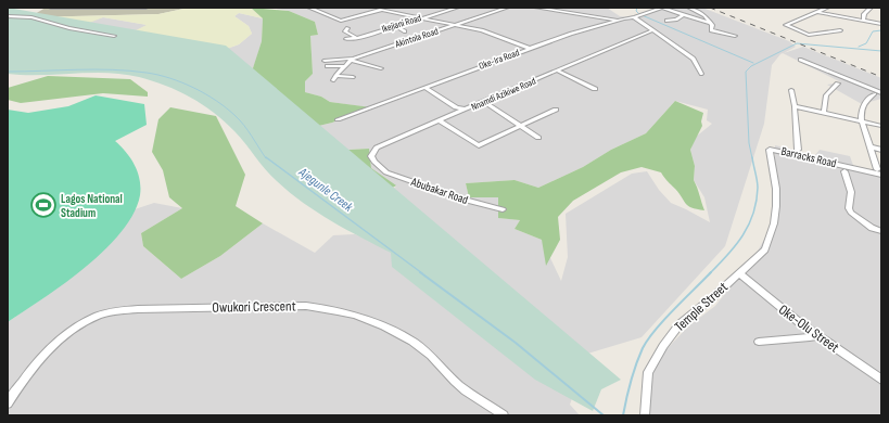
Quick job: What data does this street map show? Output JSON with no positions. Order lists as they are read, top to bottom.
{
  "streets": {
    "street": [
      "Ikejiani Road",
      "Akintola Road",
      "Oke-Ira Road",
      "Nnamdi Azikiwe Road",
      "Barracks Road",
      "Abubakar Road",
      "Owukori Crescent",
      "Temple Street",
      "Oke-Olu Street"
    ]
  },
  "crossings": [
    ["Nnamdi Azikiwe Road", "Abubakar Road"],
    ["Barracks Road", "Temple Street"],
    ["Barracks Road", "Oke-Olu Street"],
    ["Temple Street", "Oke-Olu Street"]
  ],
  "water": ["Ajegunle Creek"],
  "places": {
    "sports": ["Lagos National Stadium"]
  }
}
